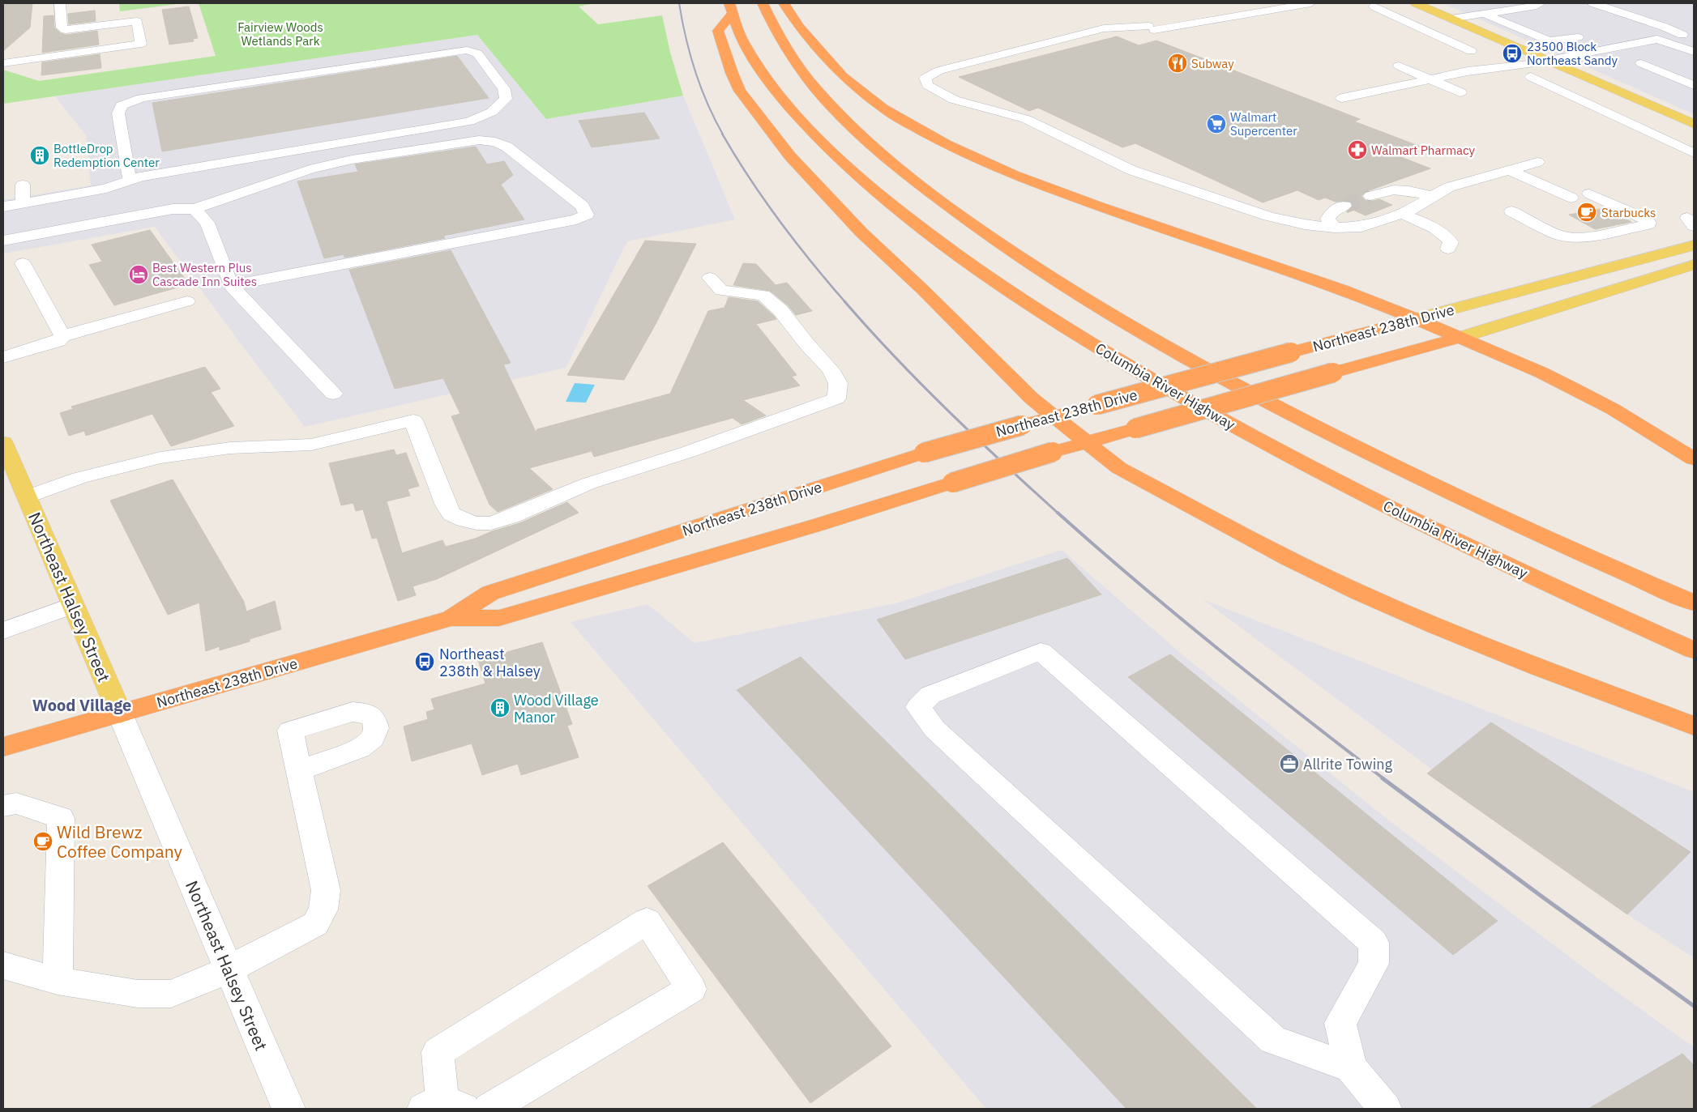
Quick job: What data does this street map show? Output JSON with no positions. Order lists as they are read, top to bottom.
{
  "streets": {
    "highway": ["Northeast 238th Drive", "Columbia River Highway"],
    "main road": ["Northeast Halsey Street"]
  },
  "crossings": [
    ["Northeast 238th Drive", "Northeast Halsey Street"]
  ],
  "districts": ["Wood Village"],
  "parks": ["Fairview Woods Wetlands Park"],
  "places": {
    "bus stop": ["23500 Block Northeast Sandy", "Northeast 238th & Halsey"],
    "restaurant": ["Subway"],
    "supermarket": ["Walmart Supercenter"],
    "pharmacy": ["Walmart Pharmacy"],
    "building": ["BottleDrop Redemption Center", "Wood Village Manor"],
    "cafe": ["Starbucks", "Wild Brewz Coffee Company"],
    "hotel": ["Best Western Plus Cascade Inn Suites"],
    "office": ["Allrite Towing"]
  }
}
